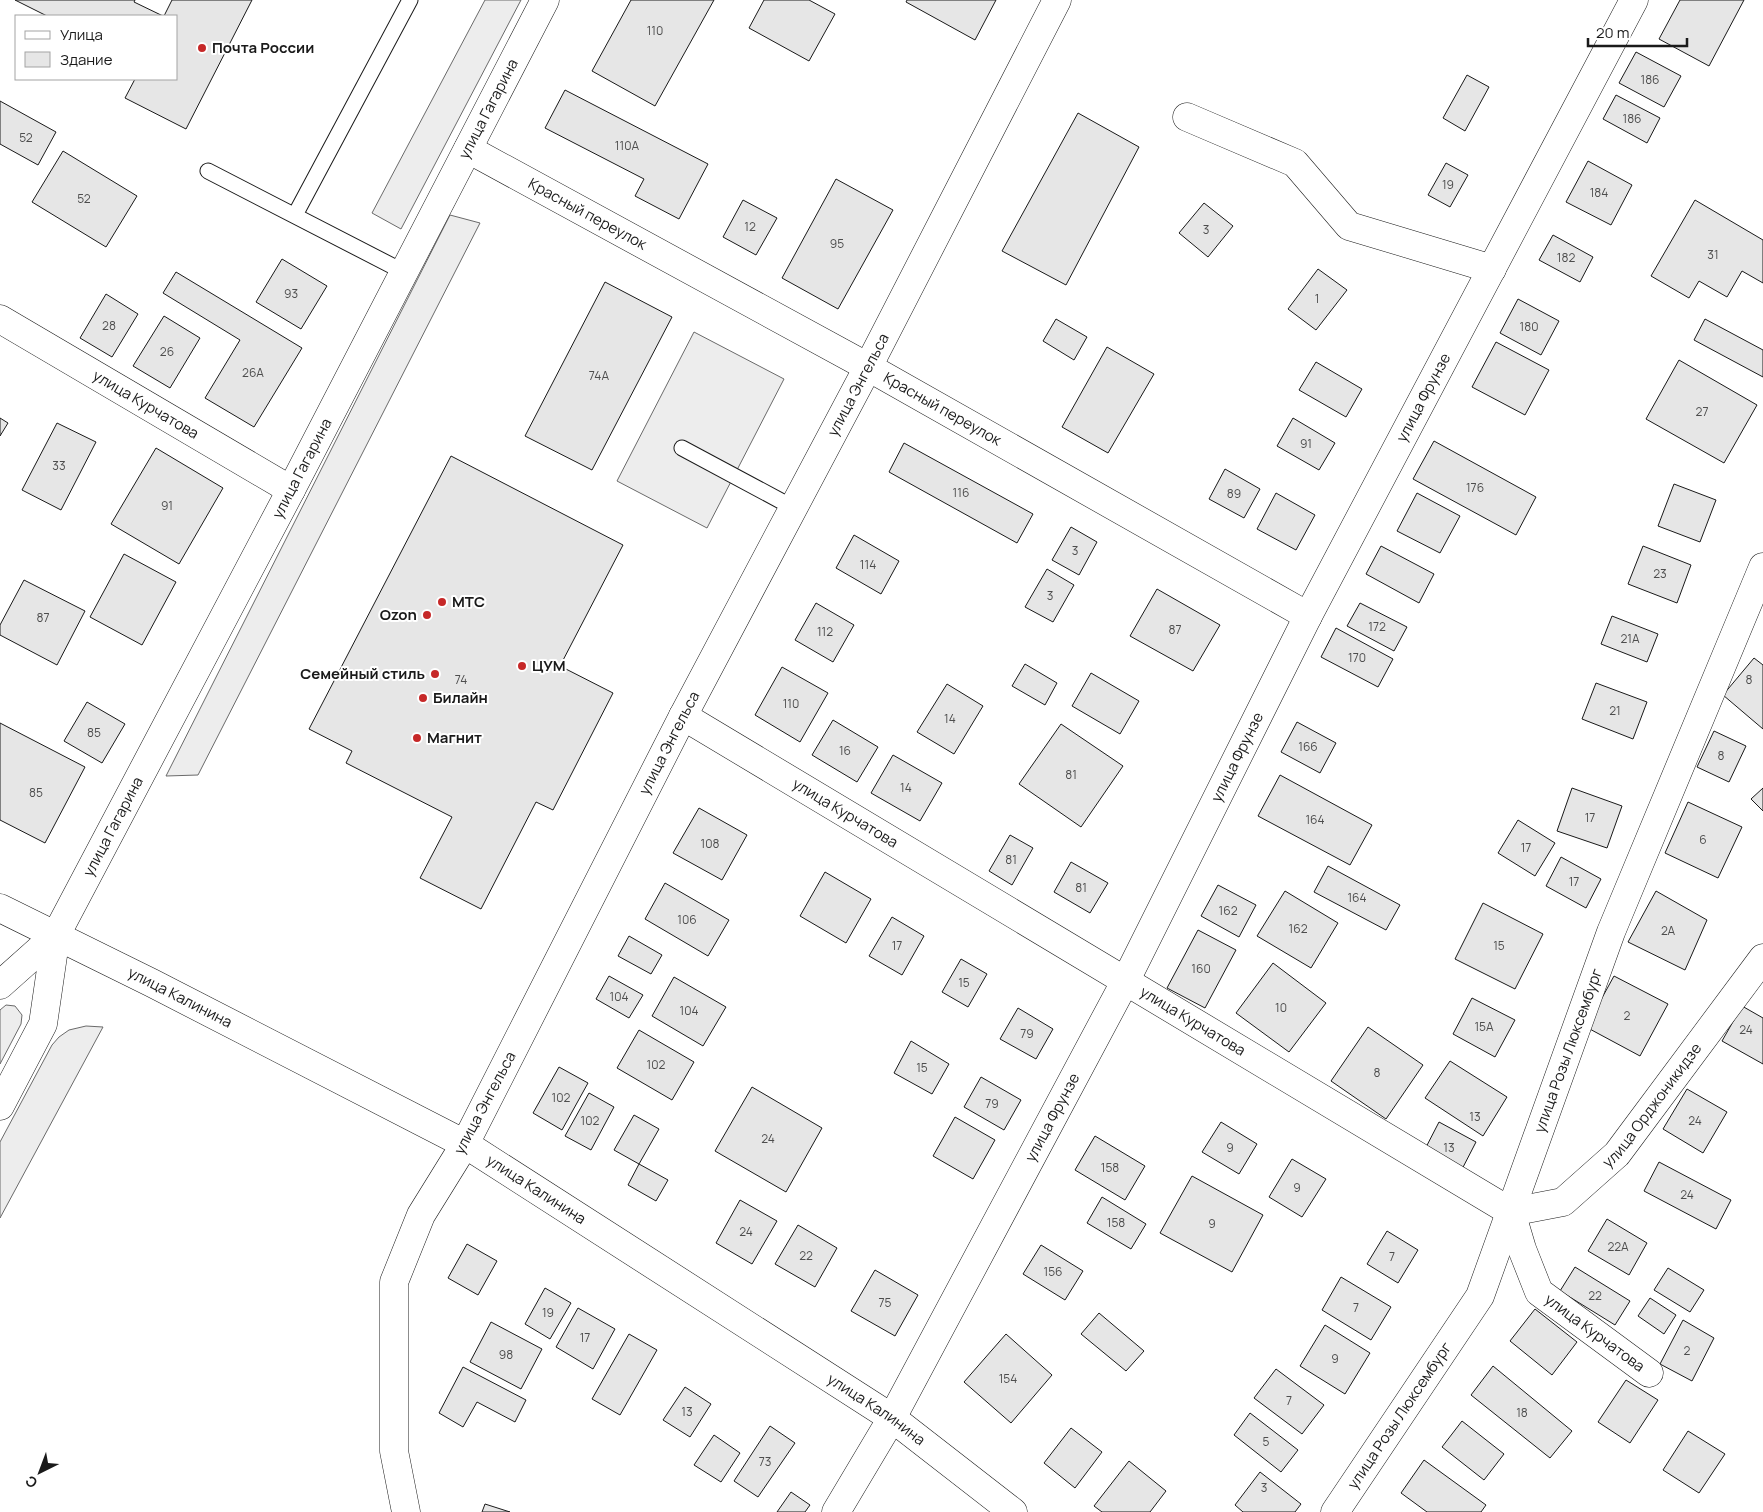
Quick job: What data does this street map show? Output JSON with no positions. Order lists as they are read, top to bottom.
{
  "streets": {
    "street": [
      "улица Гагарина",
      "Красный переулок",
      "улица Энгельса",
      "улица Фрунзе",
      "улица Курчатова",
      "улица Калинина",
      "улица Розы Люксембург",
      "улица Орджоникидзе"
    ]
  },
  "crossings": [
    ["улица Гагарина", "Красный переулок"],
    ["улица Гагарина", "улица Курчатова"],
    ["улица Гагарина", "улица Калинина"],
    ["Красный переулок", "улица Энгельса"],
    ["Красный переулок", "улица Фрунзе"],
    ["улица Энгельса", "улица Курчатова"],
    ["улица Энгельса", "улица Калинина"],
    ["улица Фрунзе", "улица Курчатова"],
    ["улица Фрунзе", "улица Калинина"],
    ["улица Курчатова", "улица Розы Люксембург"],
    ["улица Курчатова", "улица Орджоникидзе"],
    ["улица Розы Люксембург", "улица Орджоникидзе"]
  ],
  "places": [
    "Почта России",
    "МТС",
    "Ozon",
    "ЦУМ",
    "Семейный стиль",
    "Билайн",
    "Магнит"
  ],
  "house_numbers": [
    "110",
    "186",
    "186",
    "52",
    "110А",
    "19",
    "184",
    "52",
    "12",
    "3",
    "95",
    "31",
    "182",
    "93",
    "1",
    "28",
    "180",
    "26",
    "26А",
    "74А",
    "27",
    "91",
    "33",
    "176",
    "116",
    "89",
    "91",
    "3",
    "114",
    "23",
    "3",
    "87",
    "172",
    "87",
    "112",
    "21А",
    "170",
    "74",
    "8",
    "110",
    "21",
    "14",
    "85",
    "166",
    "16",
    "8",
    "81",
    "14",
    "85",
    "17",
    "164",
    "6",
    "108",
    "17",
    "81",
    "17",
    "81",
    "164",
    "162",
    "106",
    "162",
    "2А",
    "17",
    "15",
    "160",
    "15",
    "104",
    "10",
    "104",
    "2",
    "15А",
    "24",
    "79",
    "102",
    "15",
    "8",
    "102",
    "79",
    "13",
    "102",
    "24",
    "24",
    "9",
    "13",
    "158",
    "9",
    "24",
    "158",
    "9",
    "24",
    "22А",
    "22",
    "7",
    "156",
    "22",
    "75",
    "7",
    "19",
    "17",
    "2",
    "98",
    "9",
    "154",
    "7",
    "13",
    "18",
    "5",
    "73",
    "3"
  ],
  "legend": ["Улица", "Здание"],
  "scale_bar": "20 m",
  "north": "bottom left"
}
